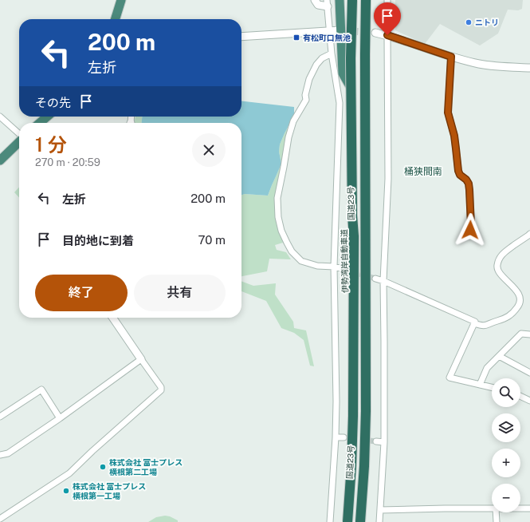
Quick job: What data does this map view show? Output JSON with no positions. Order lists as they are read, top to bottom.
{
  "streets": {
    "highway": ["国道23号", "伊勢湾岸自動車道"]
  },
  "crossings": [
    ["国道23号", "伊勢湾岸自動車道"]
  ],
  "districts": ["桶狭間南"],
  "places": {
    "other": ["ニトリ", "株式会社 富士プレス 横根第二工場", "株式会社 富士プレス 横根第一工場"],
    "transit": ["有松町口無池"]
  },
  "page": {
    "turn": ["200 m", "左折"],
    "then": "その先",
    "heading": ["1 分", "270 m · 20:59"],
    "list": [
      {
        "name": "左折",
        "value": "200 m"
      },
      {
        "name": "目的地に到着",
        "value": "70 m"
      }
    ],
    "buttons": ["終了", "共有"],
    "map_buttons": ["+", "−"]
  }
}
